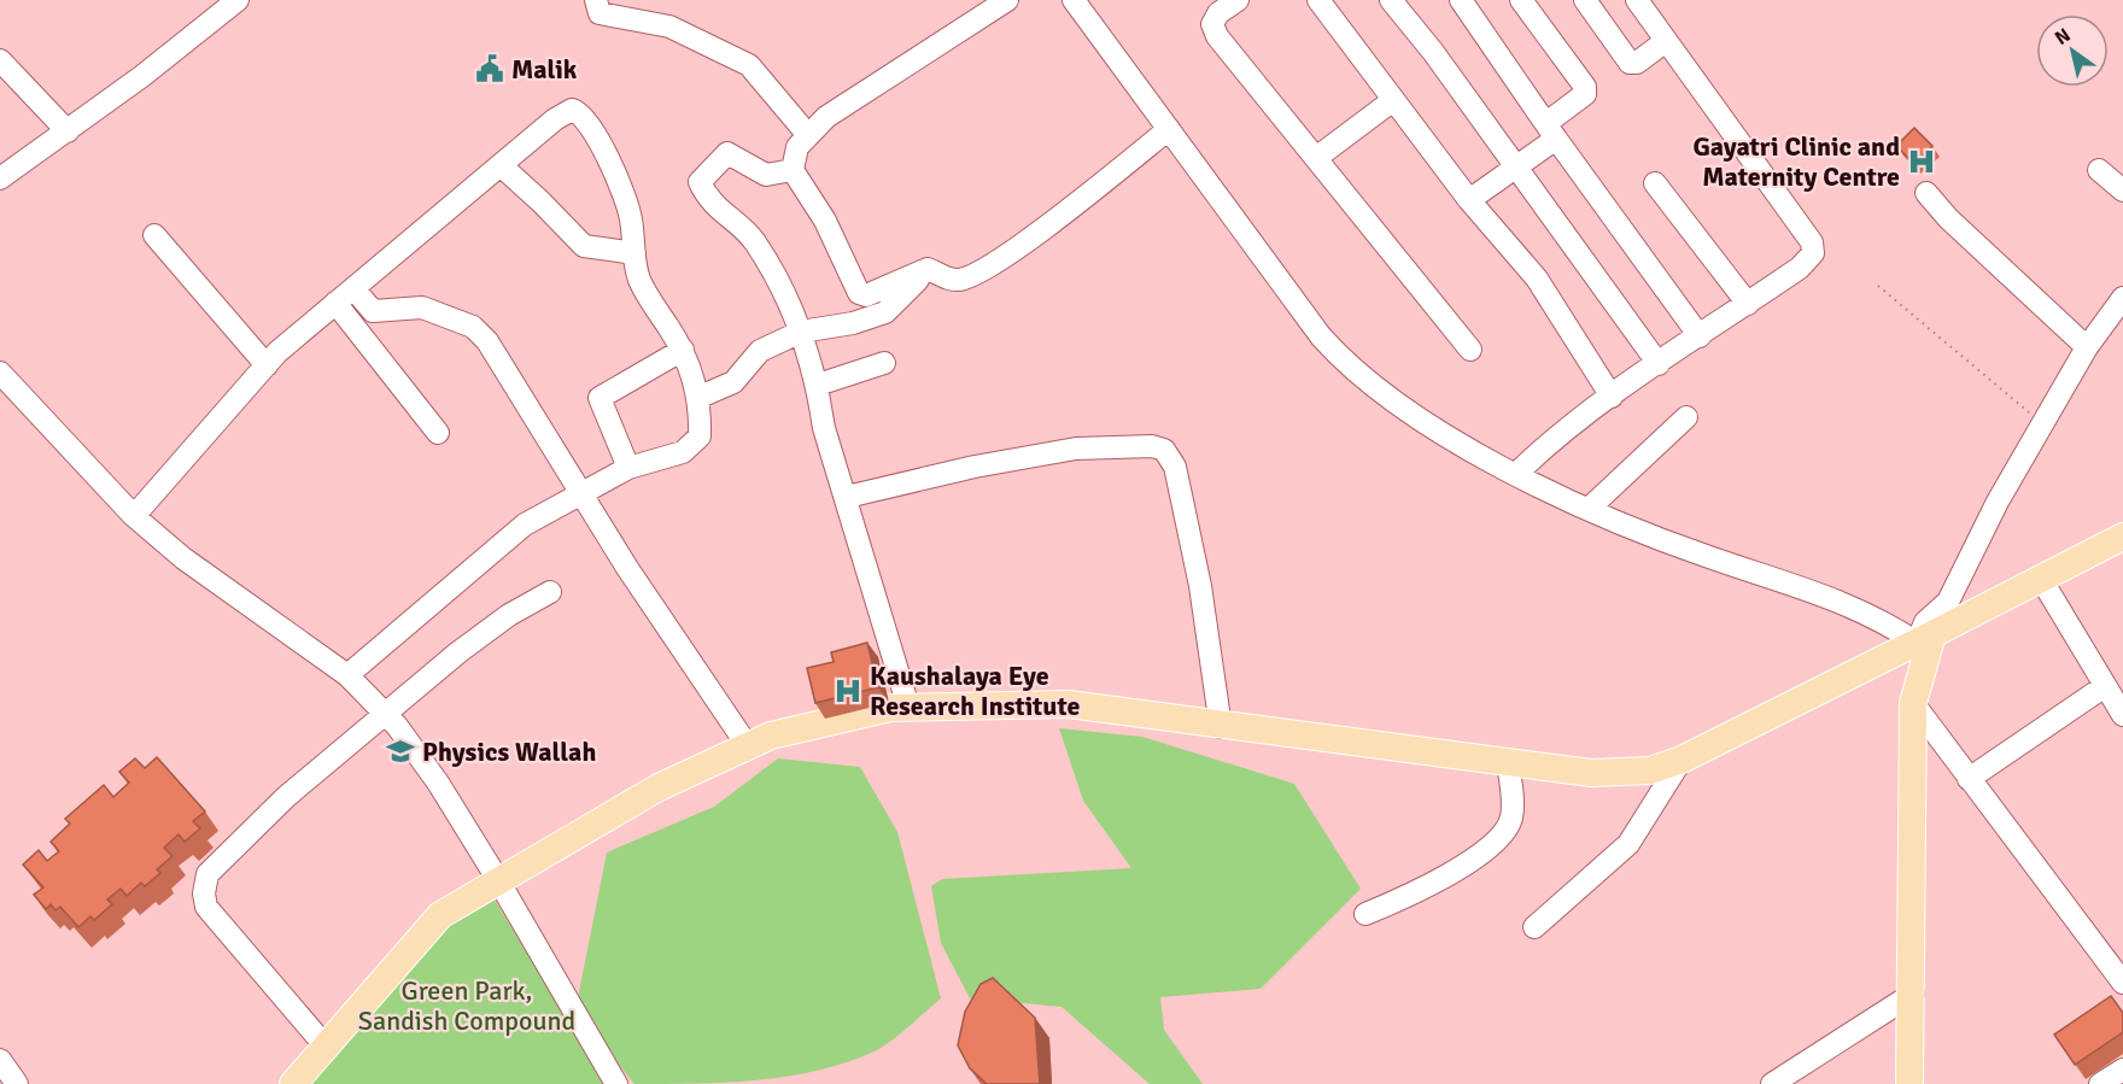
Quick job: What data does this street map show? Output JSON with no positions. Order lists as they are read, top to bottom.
{
  "parks": ["Green Park, Sandish Compound"],
  "places": {
    "public building": ["Malik"],
    "hospital": ["Gayatri Clinic and Maternity Centre", "Kaushalaya Eye Research Institute"],
    "school or university": ["Physics Wallah"]
  },
  "north": "top left"
}
